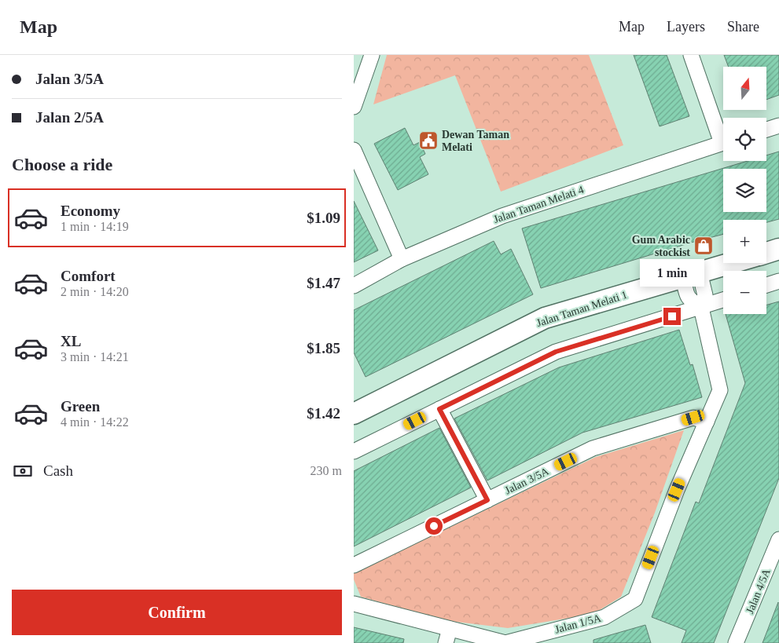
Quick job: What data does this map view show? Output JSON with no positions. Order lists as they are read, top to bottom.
{
  "streets": {
    "street": [
      "Jalan Taman Melati 4",
      "Jalan Taman Melati 1",
      "Jalan 3/5A",
      "Jalan 4/5A",
      "Jalan 1/5A"
    ]
  },
  "crossings": [
    ["Jalan 3/5A", "Jalan 1/5A"]
  ],
  "places": {
    "public building": ["Dewan Taman Melati"],
    "shop": ["Gum Arabic stockist"]
  },
  "north": "top",
  "page": {
    "header": "Map",
    "nav": ["Map", "Layers", "Share"],
    "banner": ["Jalan 3/5A", "Jalan 2/5A"],
    "map_buttons": ["+", "−"],
    "heading": "Choose a ride",
    "list": [
      {
        "name": "Economy",
        "note": "1 min · 14:19",
        "value": "$1.09"
      },
      {
        "name": "Comfort",
        "note": "2 min · 14:20",
        "value": "$1.47"
      },
      {
        "name": "XL",
        "note": "3 min · 14:21",
        "value": "$1.85"
      },
      {
        "name": "Green",
        "note": "4 min · 14:22",
        "value": "$1.42"
      }
    ],
    "bubble": "1 min",
    "pay": ["Cash", "230 m"],
    "buttons": "Confirm"
  }
}
